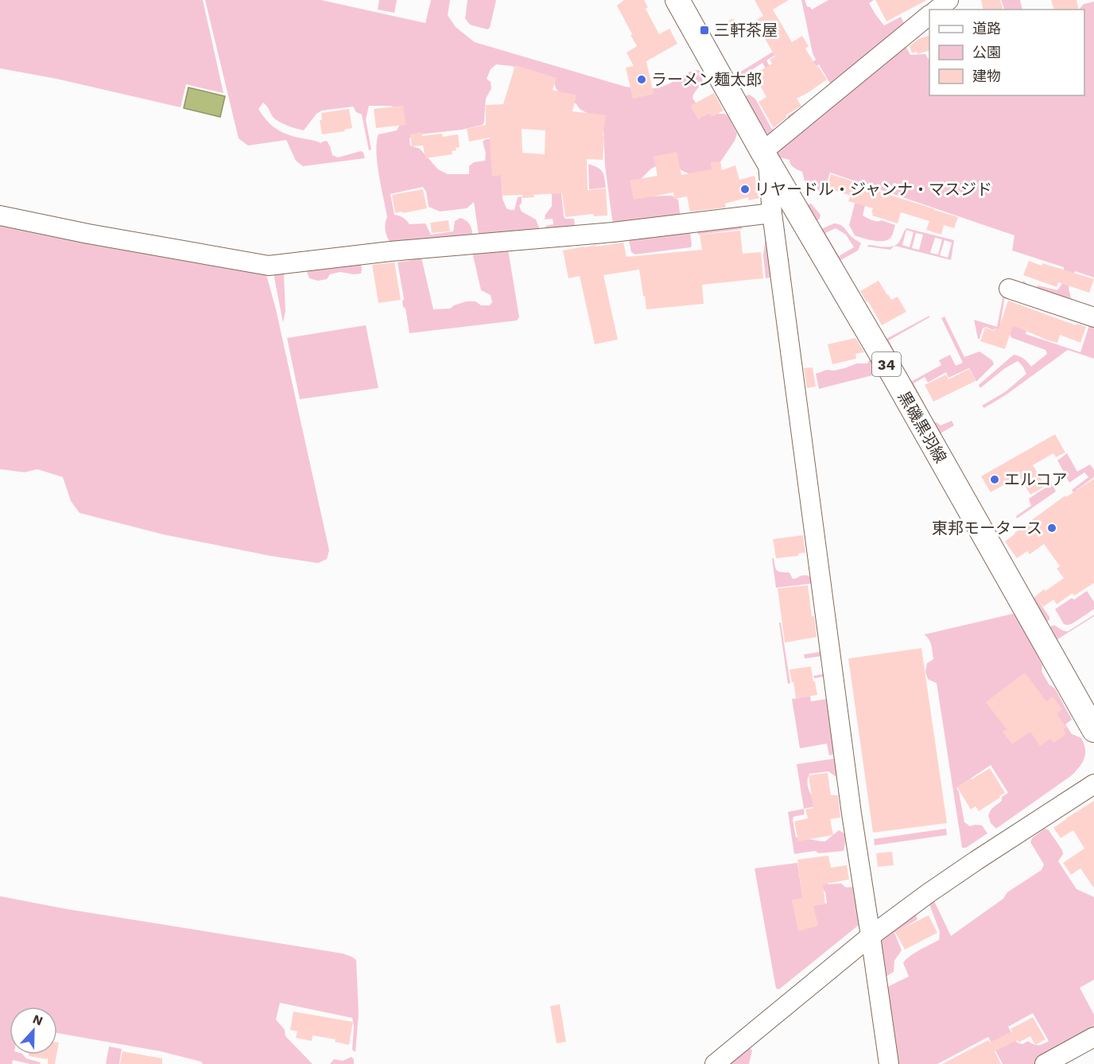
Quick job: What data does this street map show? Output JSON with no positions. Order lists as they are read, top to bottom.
{
  "streets": {
    "main road": ["34", "黒磯黒羽線"]
  },
  "places": {
    "transit": ["三軒茶屋"],
    "other": [
      "ラーメン麺太郎",
      "リヤードル・ジャンナ・マスジド",
      "エルコア",
      "東邦モータース"
    ]
  },
  "legend": ["道路", "公園", "建物"],
  "north": "top"
}
